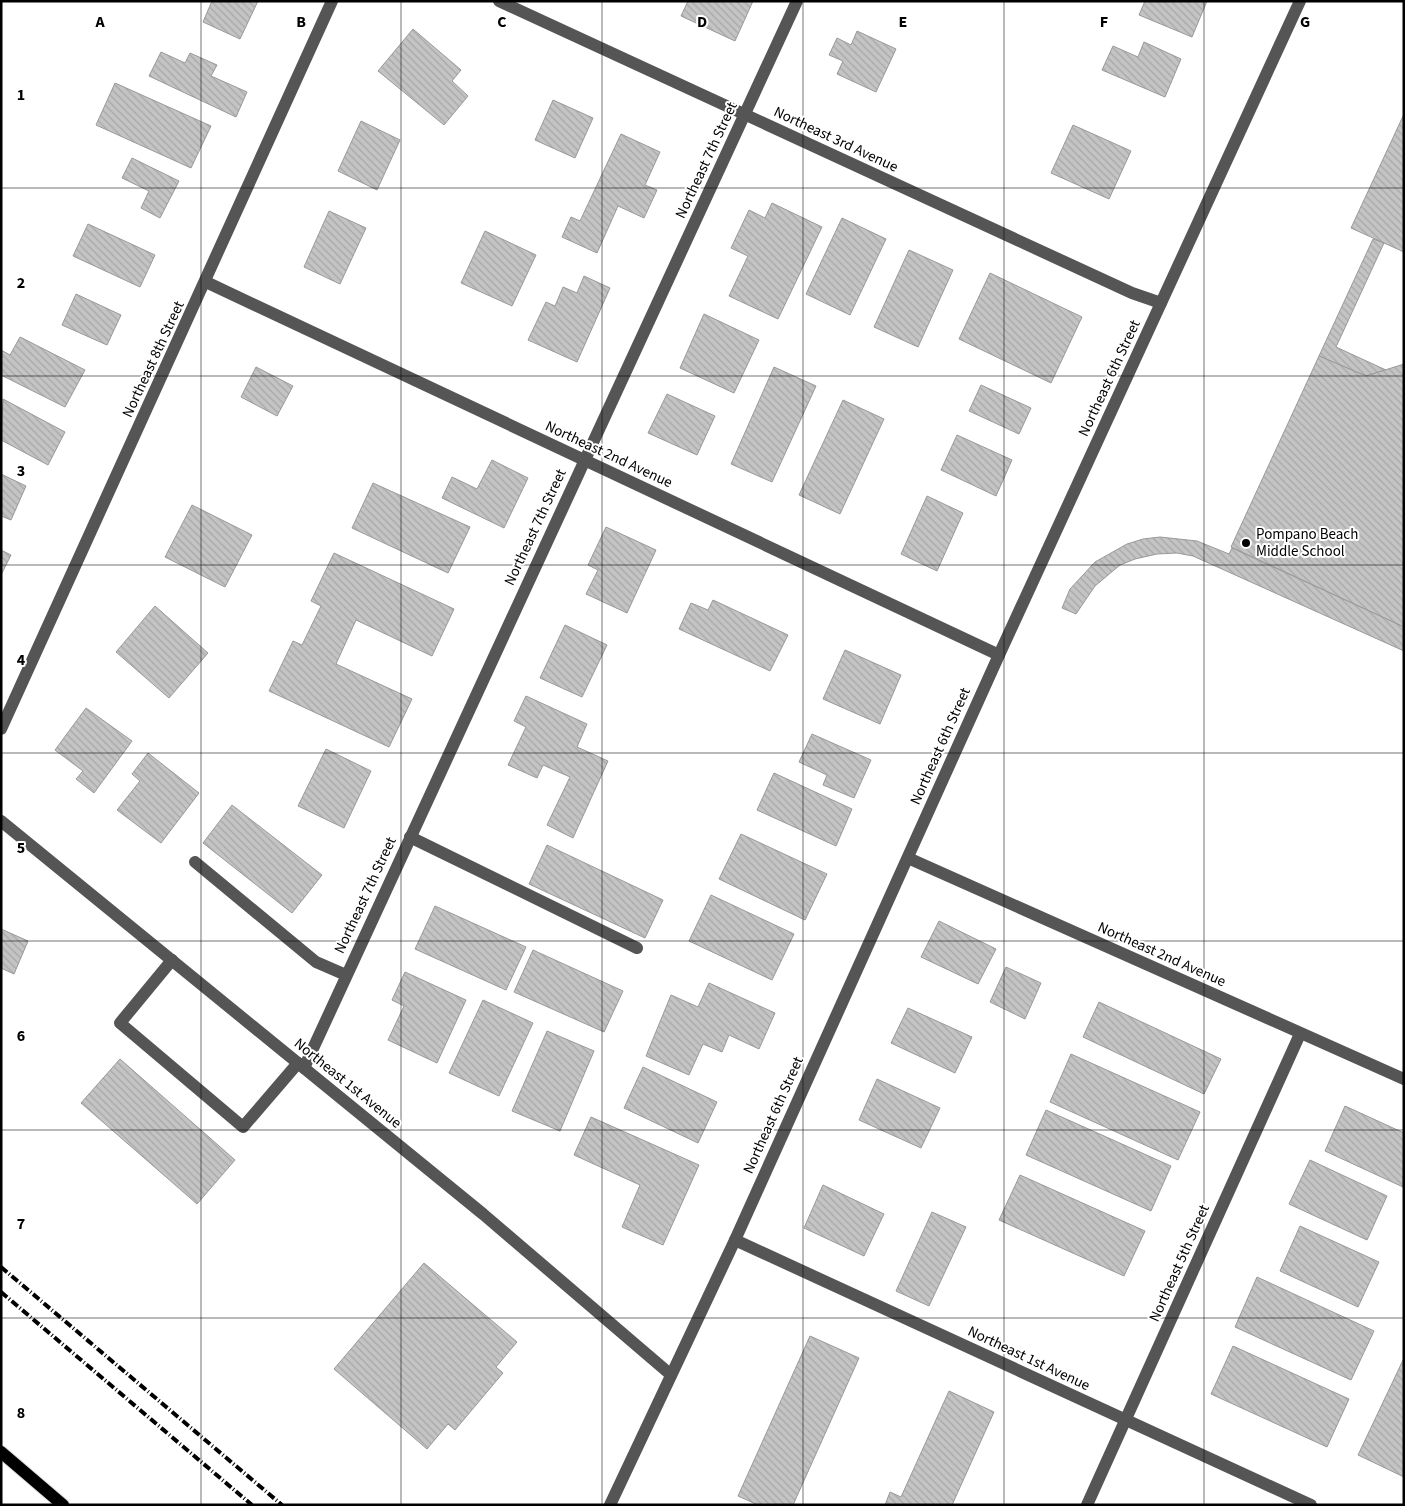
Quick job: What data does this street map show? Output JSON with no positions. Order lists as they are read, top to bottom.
{
  "streets": {
    "street": [
      "Northeast 3rd Avenue",
      "Northeast 7th Street",
      "Northeast 8th Street",
      "Northeast 6th Street",
      "Northeast 2nd Avenue",
      "Northeast 1st Avenue",
      "Northeast 5th Street"
    ]
  },
  "crossings": [
    ["Northeast 3rd Avenue", "Northeast 7th Street"],
    ["Northeast 3rd Avenue", "Northeast 6th Street"],
    ["Northeast 7th Street", "Northeast 2nd Avenue"],
    ["Northeast 7th Street", "Northeast 1st Avenue"],
    ["Northeast 8th Street", "Northeast 2nd Avenue"],
    ["Northeast 6th Street", "Northeast 2nd Avenue"],
    ["Northeast 6th Street", "Northeast 1st Avenue"],
    ["Northeast 2nd Avenue", "Northeast 5th Street"],
    ["Northeast 1st Avenue", "Northeast 5th Street"]
  ],
  "places": ["Pompano Beach Middle School"],
  "grid": {
    "columns": [
      "A",
      "B",
      "C",
      "D",
      "E",
      "F",
      "G"
    ],
    "rows": [
      "1",
      "2",
      "3",
      "4",
      "5",
      "6",
      "7",
      "8"
    ]
  }
}
